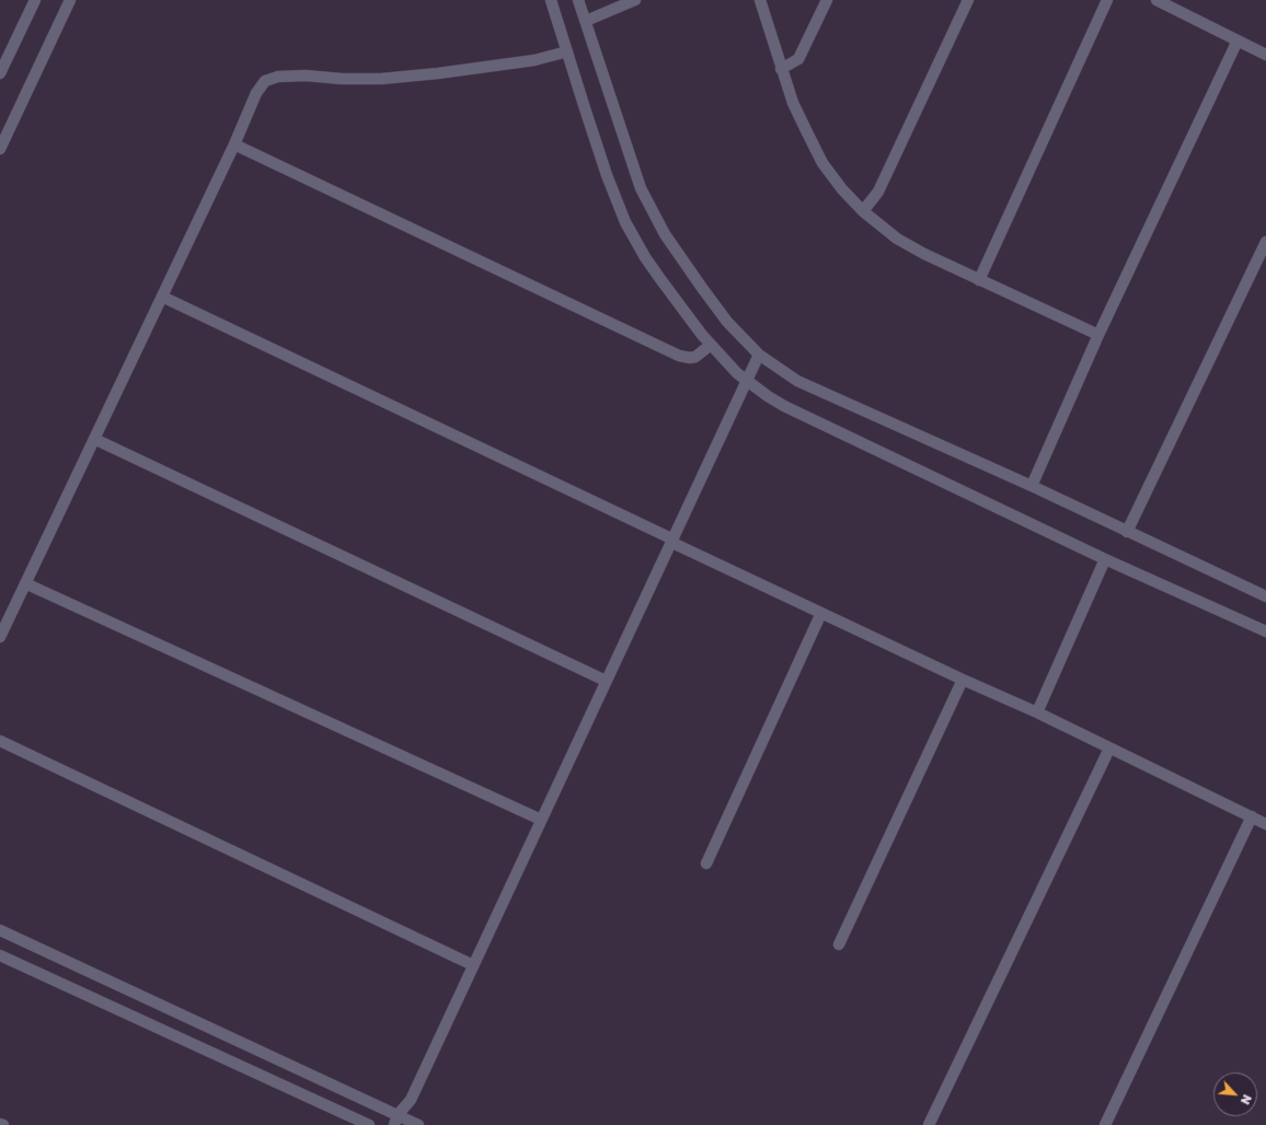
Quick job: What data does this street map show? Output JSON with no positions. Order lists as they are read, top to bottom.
{
  "north": "bottom right"
}
